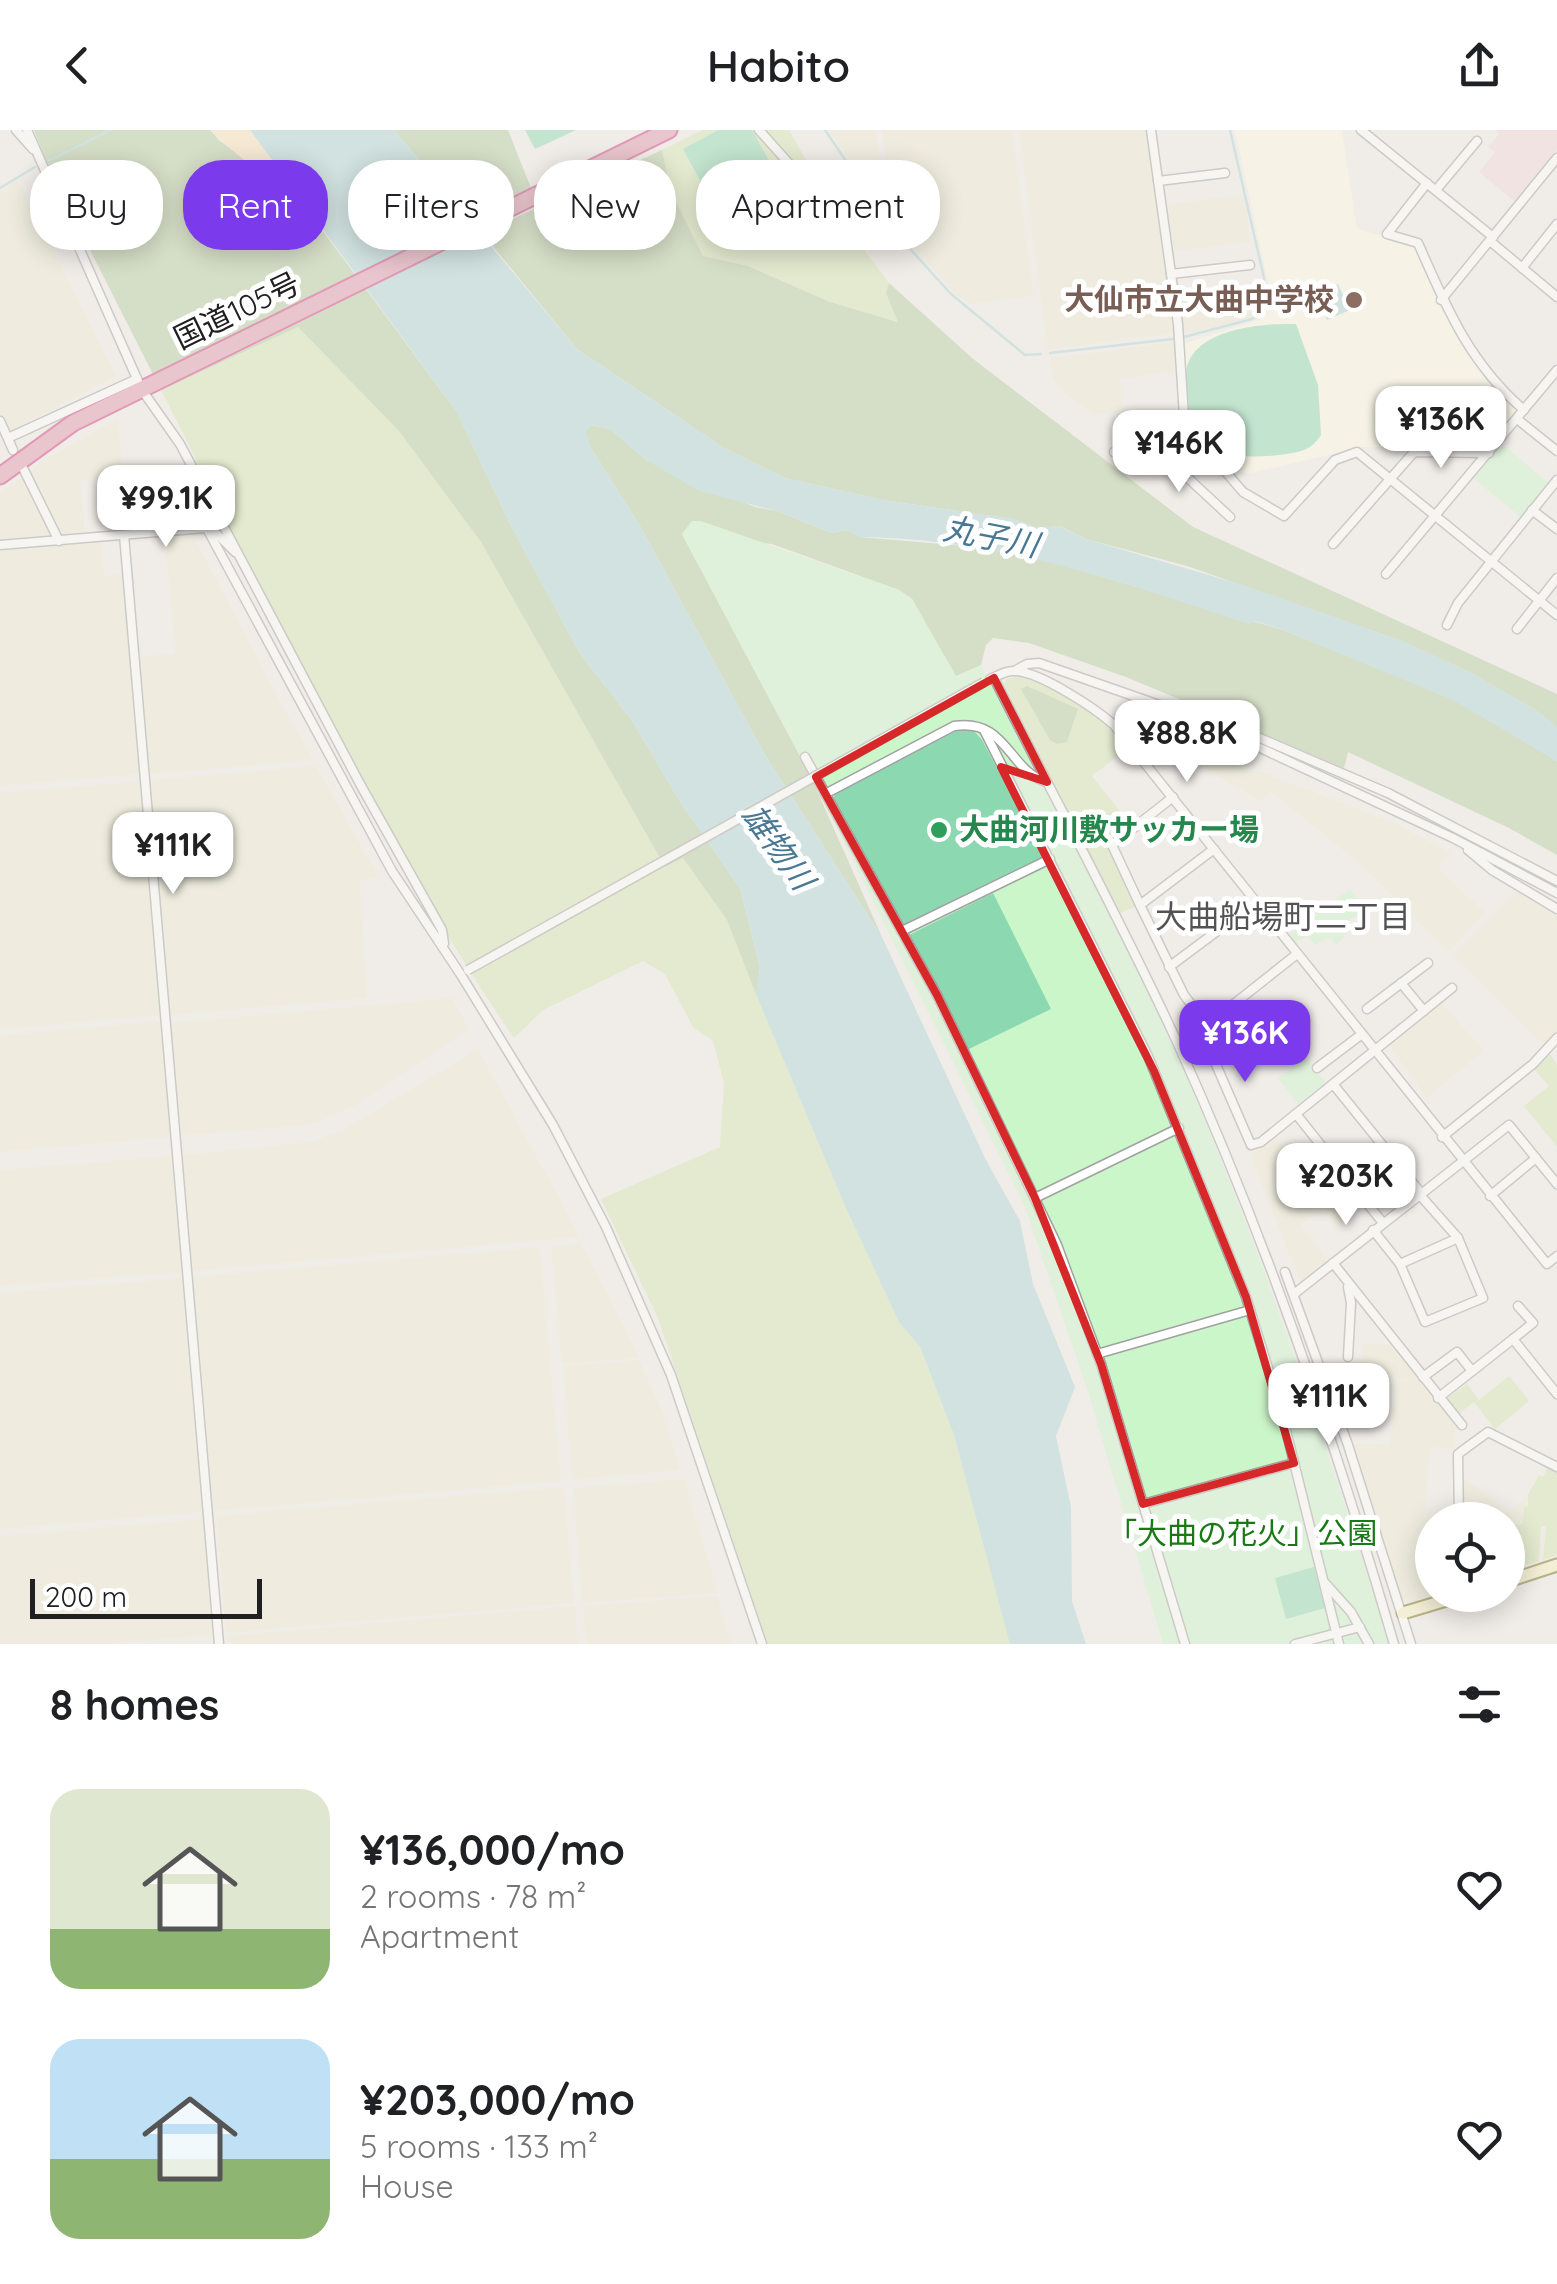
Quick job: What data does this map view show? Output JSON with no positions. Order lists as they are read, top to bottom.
{
  "streets": {
    "highway": ["国道105号"]
  },
  "districts": ["大曲船場町二丁目"],
  "water": ["丸子川", "雄物川"],
  "parks": ["「大曲の花火」公園"],
  "places": ["大仙市立大曲中学校", "大曲河川敷サッカー場"],
  "scale_bar": "200 m",
  "page": {
    "header": "Habito",
    "chip": [
      "Buy",
      "Rent",
      "Filters",
      "New",
      "Apartment"
    ],
    "price": [
      "¥136K",
      "¥146K",
      "¥99.1K",
      "¥88.8K",
      "¥111K",
      "¥136K",
      "¥203K",
      "¥111K"
    ],
    "scale": "200 m",
    "heading": "8 homes",
    "list": [
      {
        "name": "¥136,000/mo",
        "note": "2 rooms · 78 m² · Apartment"
      },
      {
        "name": "¥203,000/mo",
        "note": "5 rooms · 133 m² · House"
      }
    ]
  }
}
